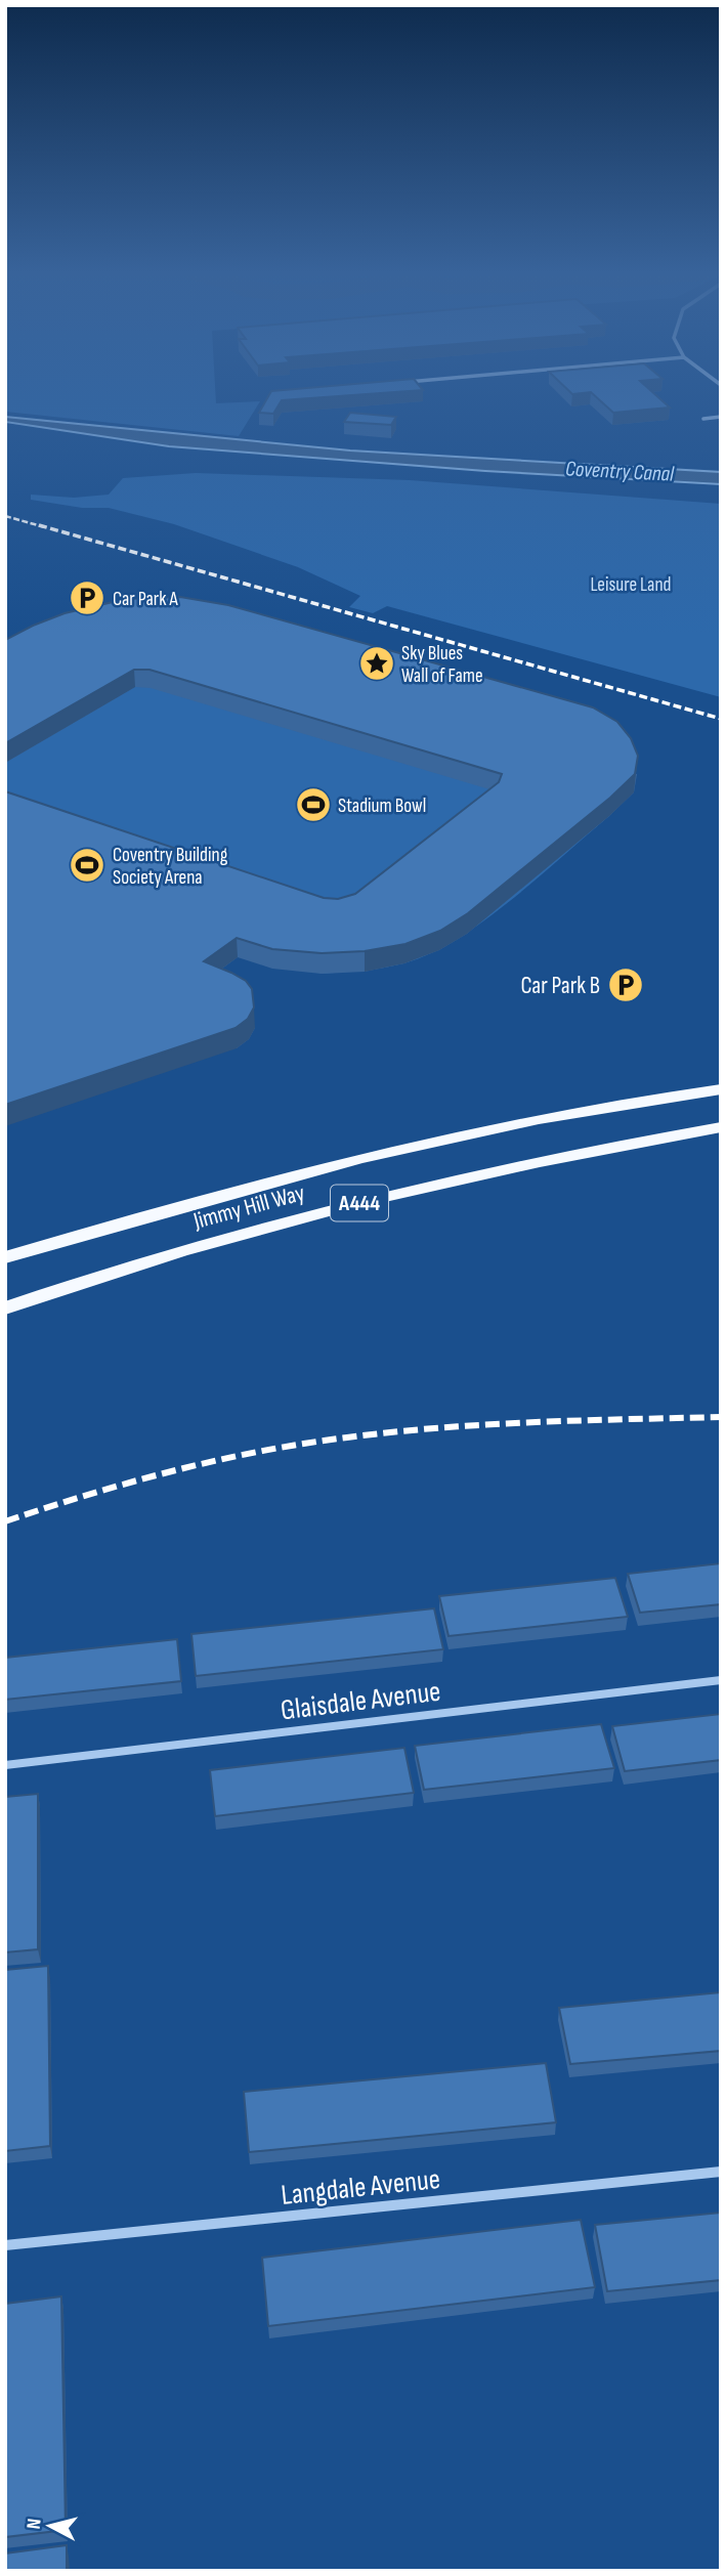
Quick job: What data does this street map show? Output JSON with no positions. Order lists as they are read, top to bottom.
{
  "streets": {
    "highway": ["A444", "Jimmy Hill Way"],
    "street": ["Glaisdale Avenue", "Langdale Avenue"]
  },
  "water": ["Coventry Canal"],
  "parks": ["Leisure Land"],
  "places": {
    "parking": ["Car Park A", "Car Park B"],
    "place": ["Sky Blues Wall of Fame"],
    "sports": ["Stadium Bowl", "Coventry Building Society Arena"]
  },
  "north": "left"
}
